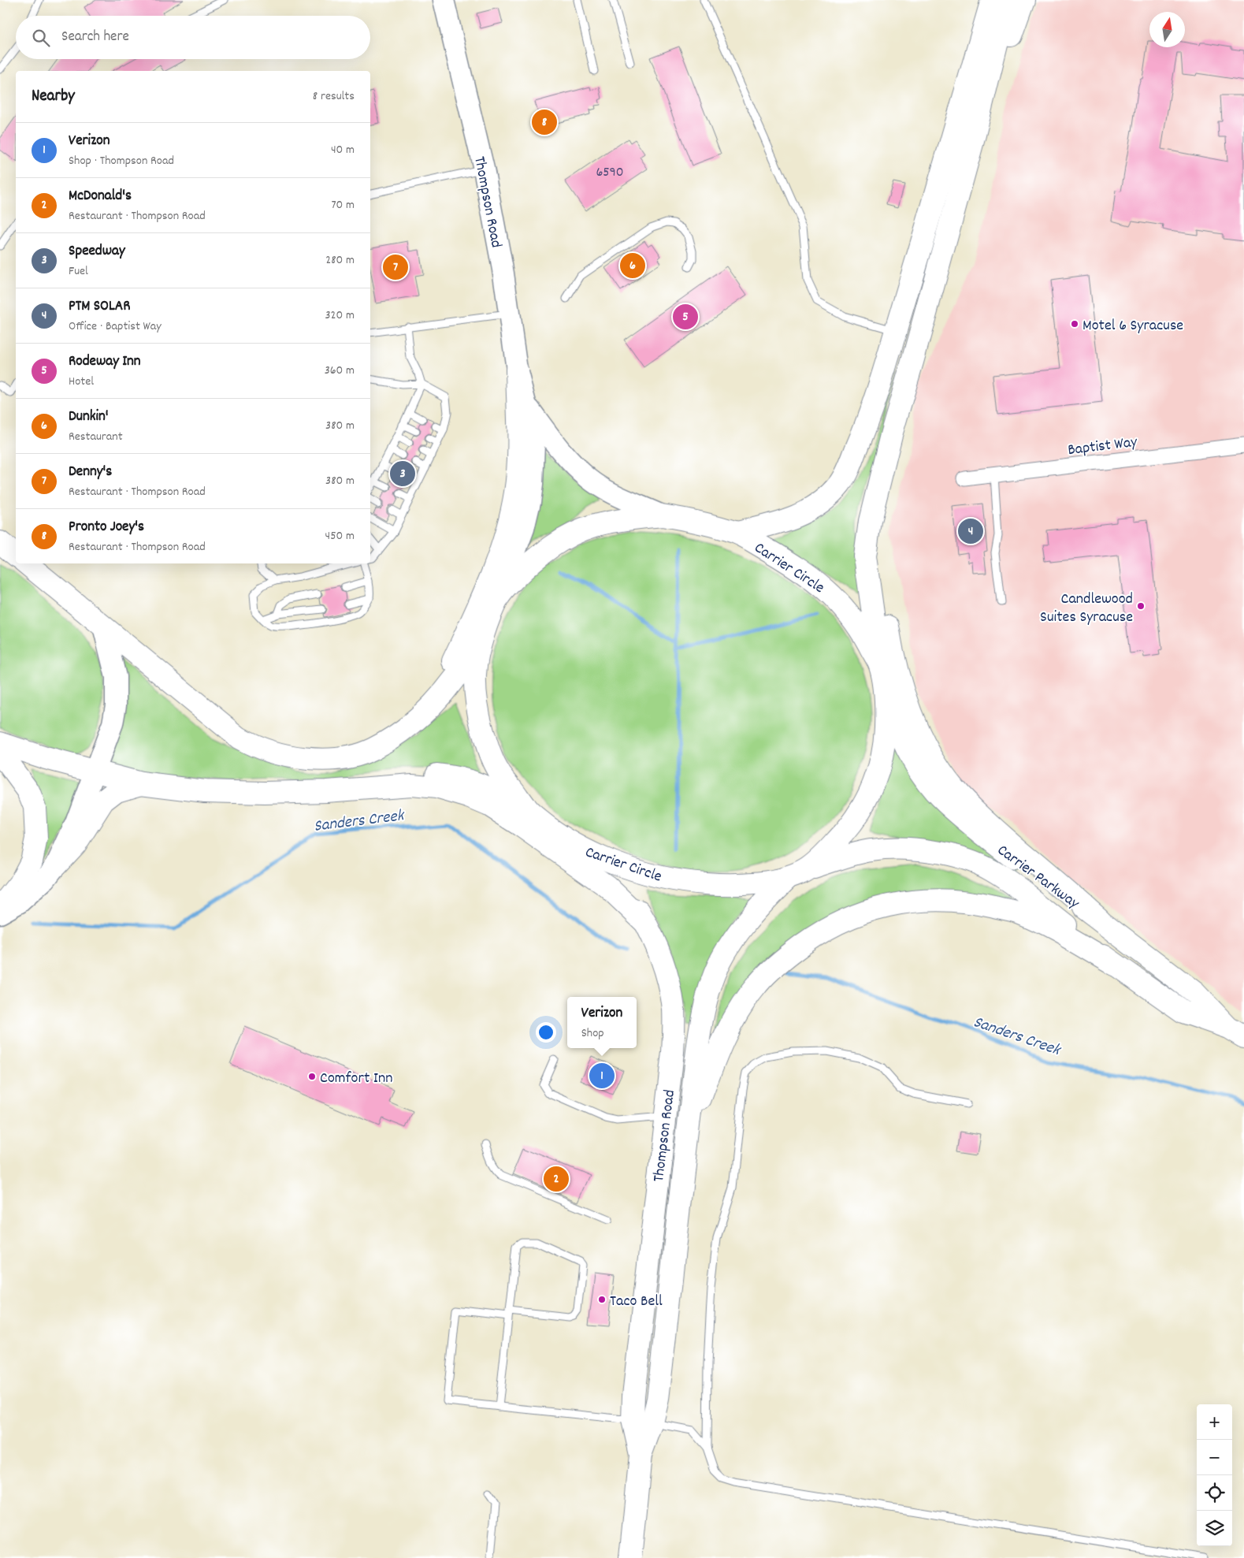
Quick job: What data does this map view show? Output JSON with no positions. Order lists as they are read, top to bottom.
{
  "streets": {
    "main road": ["Thompson Road", "Carrier Circle", "Carrier Parkway"],
    "street": ["Baptist Way"]
  },
  "crossings": [
    ["Thompson Road", "Carrier Circle"],
    ["Carrier Circle", "Carrier Parkway"]
  ],
  "water": ["Sanders Creek"],
  "places": [
    "Motel 6 Syracuse",
    "Candlewood Suites Syracuse",
    "Comfort Inn",
    "Taco Bell"
  ],
  "house_numbers": ["6590"],
  "north": "top",
  "page": {
    "search": "Search here",
    "heading": ["Nearby", "8 results"],
    "pins": [
      "8",
      "6",
      "7",
      "5",
      "3",
      "4",
      "1",
      "2"
    ],
    "list": [
      {
        "mark": "1",
        "name": "Verizon",
        "note": "Shop · Thompson Road",
        "value": "40 m"
      },
      {
        "mark": "2",
        "name": "McDonald's",
        "note": "Restaurant · Thompson Road",
        "value": "70 m"
      },
      {
        "mark": "3",
        "name": "Speedway",
        "note": "Fuel",
        "value": "280 m"
      },
      {
        "mark": "4",
        "name": "PTM SOLAR",
        "note": "Office · Baptist Way",
        "value": "320 m"
      },
      {
        "mark": "5",
        "name": "Rodeway Inn",
        "note": "Hotel",
        "value": "360 m"
      },
      {
        "mark": "6",
        "name": "Dunkin'",
        "note": "Restaurant",
        "value": "380 m"
      },
      {
        "mark": "7",
        "name": "Denny's",
        "note": "Restaurant · Thompson Road",
        "value": "380 m"
      },
      {
        "mark": "8",
        "name": "Pronto Joey's",
        "note": "Restaurant · Thompson Road",
        "value": "450 m"
      }
    ],
    "popup": ["Verizon", "Shop"],
    "map_buttons": ["+", "−"]
  }
}
